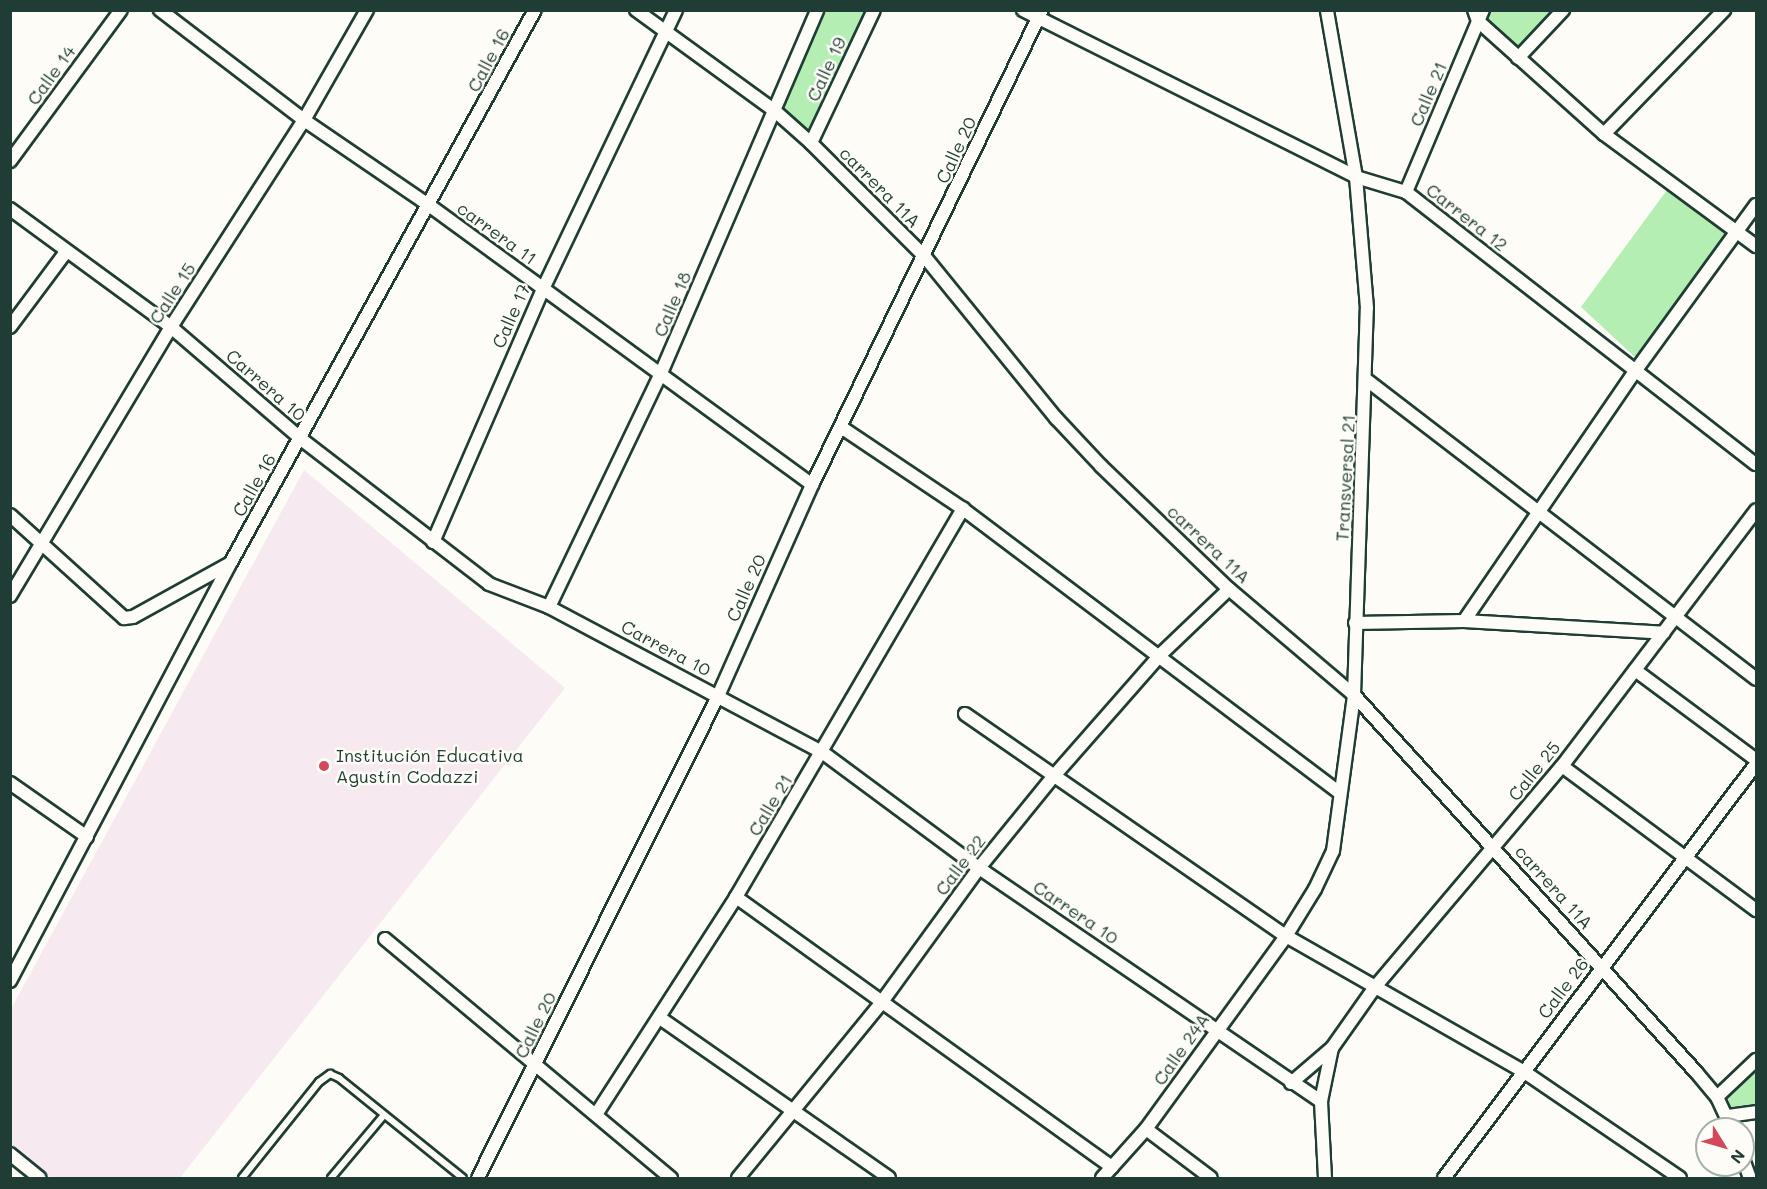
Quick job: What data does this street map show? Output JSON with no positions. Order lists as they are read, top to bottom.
{
  "streets": {
    "street": [
      "Calle 16",
      "Calle 19",
      "Calle 14",
      "Calle 21",
      "Calle 20",
      "carrera 11A",
      "Carrera 12",
      "carrera 11",
      "Calle 15",
      "Calle 18",
      "Calle 17",
      "Carrera 10",
      "Transversal 21",
      "Calle 25",
      "Calle 22",
      "Calle 26",
      "Calle 24A"
    ]
  },
  "crossings": [
    ["Calle 16", "carrera 11"],
    ["Calle 16", "Carrera 10"],
    ["Calle 19", "carrera 11A"],
    ["Calle 21", "Carrera 12"],
    ["Calle 21", "Carrera 10"],
    ["Calle 20", "carrera 11A"],
    ["Calle 20", "Carrera 12"],
    ["Calle 20", "carrera 11"],
    ["Calle 20", "Carrera 10"],
    ["carrera 11A", "Calle 18"],
    ["carrera 11A", "Calle 17"],
    ["carrera 11A", "Transversal 21"],
    ["carrera 11A", "Calle 25"],
    ["carrera 11A", "Calle 22"],
    ["carrera 11A", "Calle 26"],
    ["Carrera 12", "Transversal 21"],
    ["carrera 11", "Calle 15"],
    ["carrera 11", "Calle 18"],
    ["carrera 11", "Calle 17"],
    ["Calle 15", "Carrera 10"],
    ["Calle 18", "Carrera 10"],
    ["Calle 17", "Carrera 10"],
    ["Carrera 10", "Calle 25"],
    ["Carrera 10", "Calle 22"],
    ["Carrera 10", "Calle 24A"],
    ["Transversal 21", "Calle 24A"]
  ],
  "places": ["Institución Educativa Agustín Codazzi"],
  "north": "bottom right"
}
